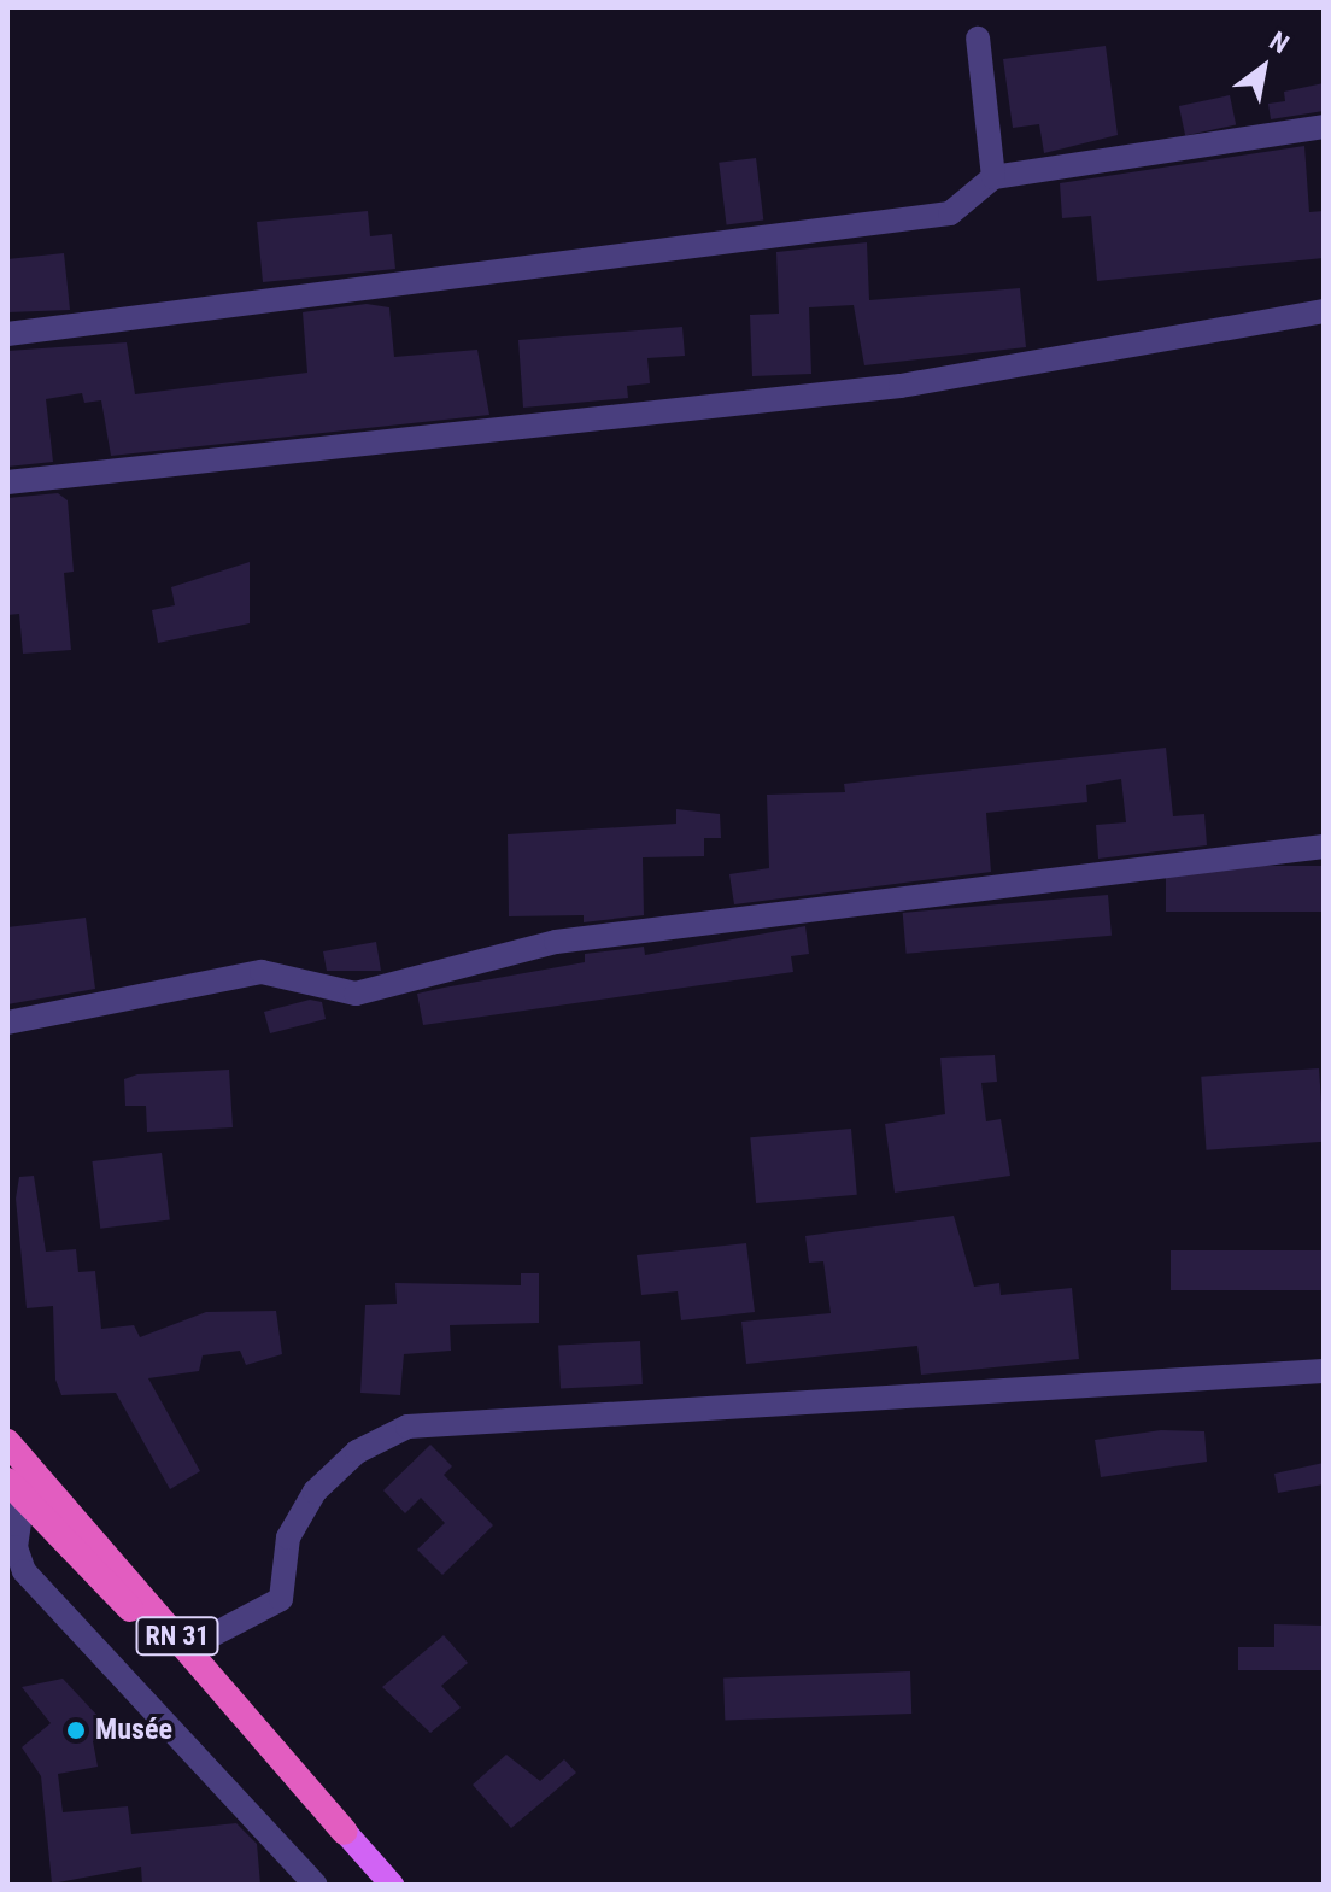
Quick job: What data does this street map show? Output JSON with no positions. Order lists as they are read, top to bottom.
{
  "streets": {
    "highway": ["RN 31"]
  },
  "places": ["Musée"],
  "north": "top right"
}
